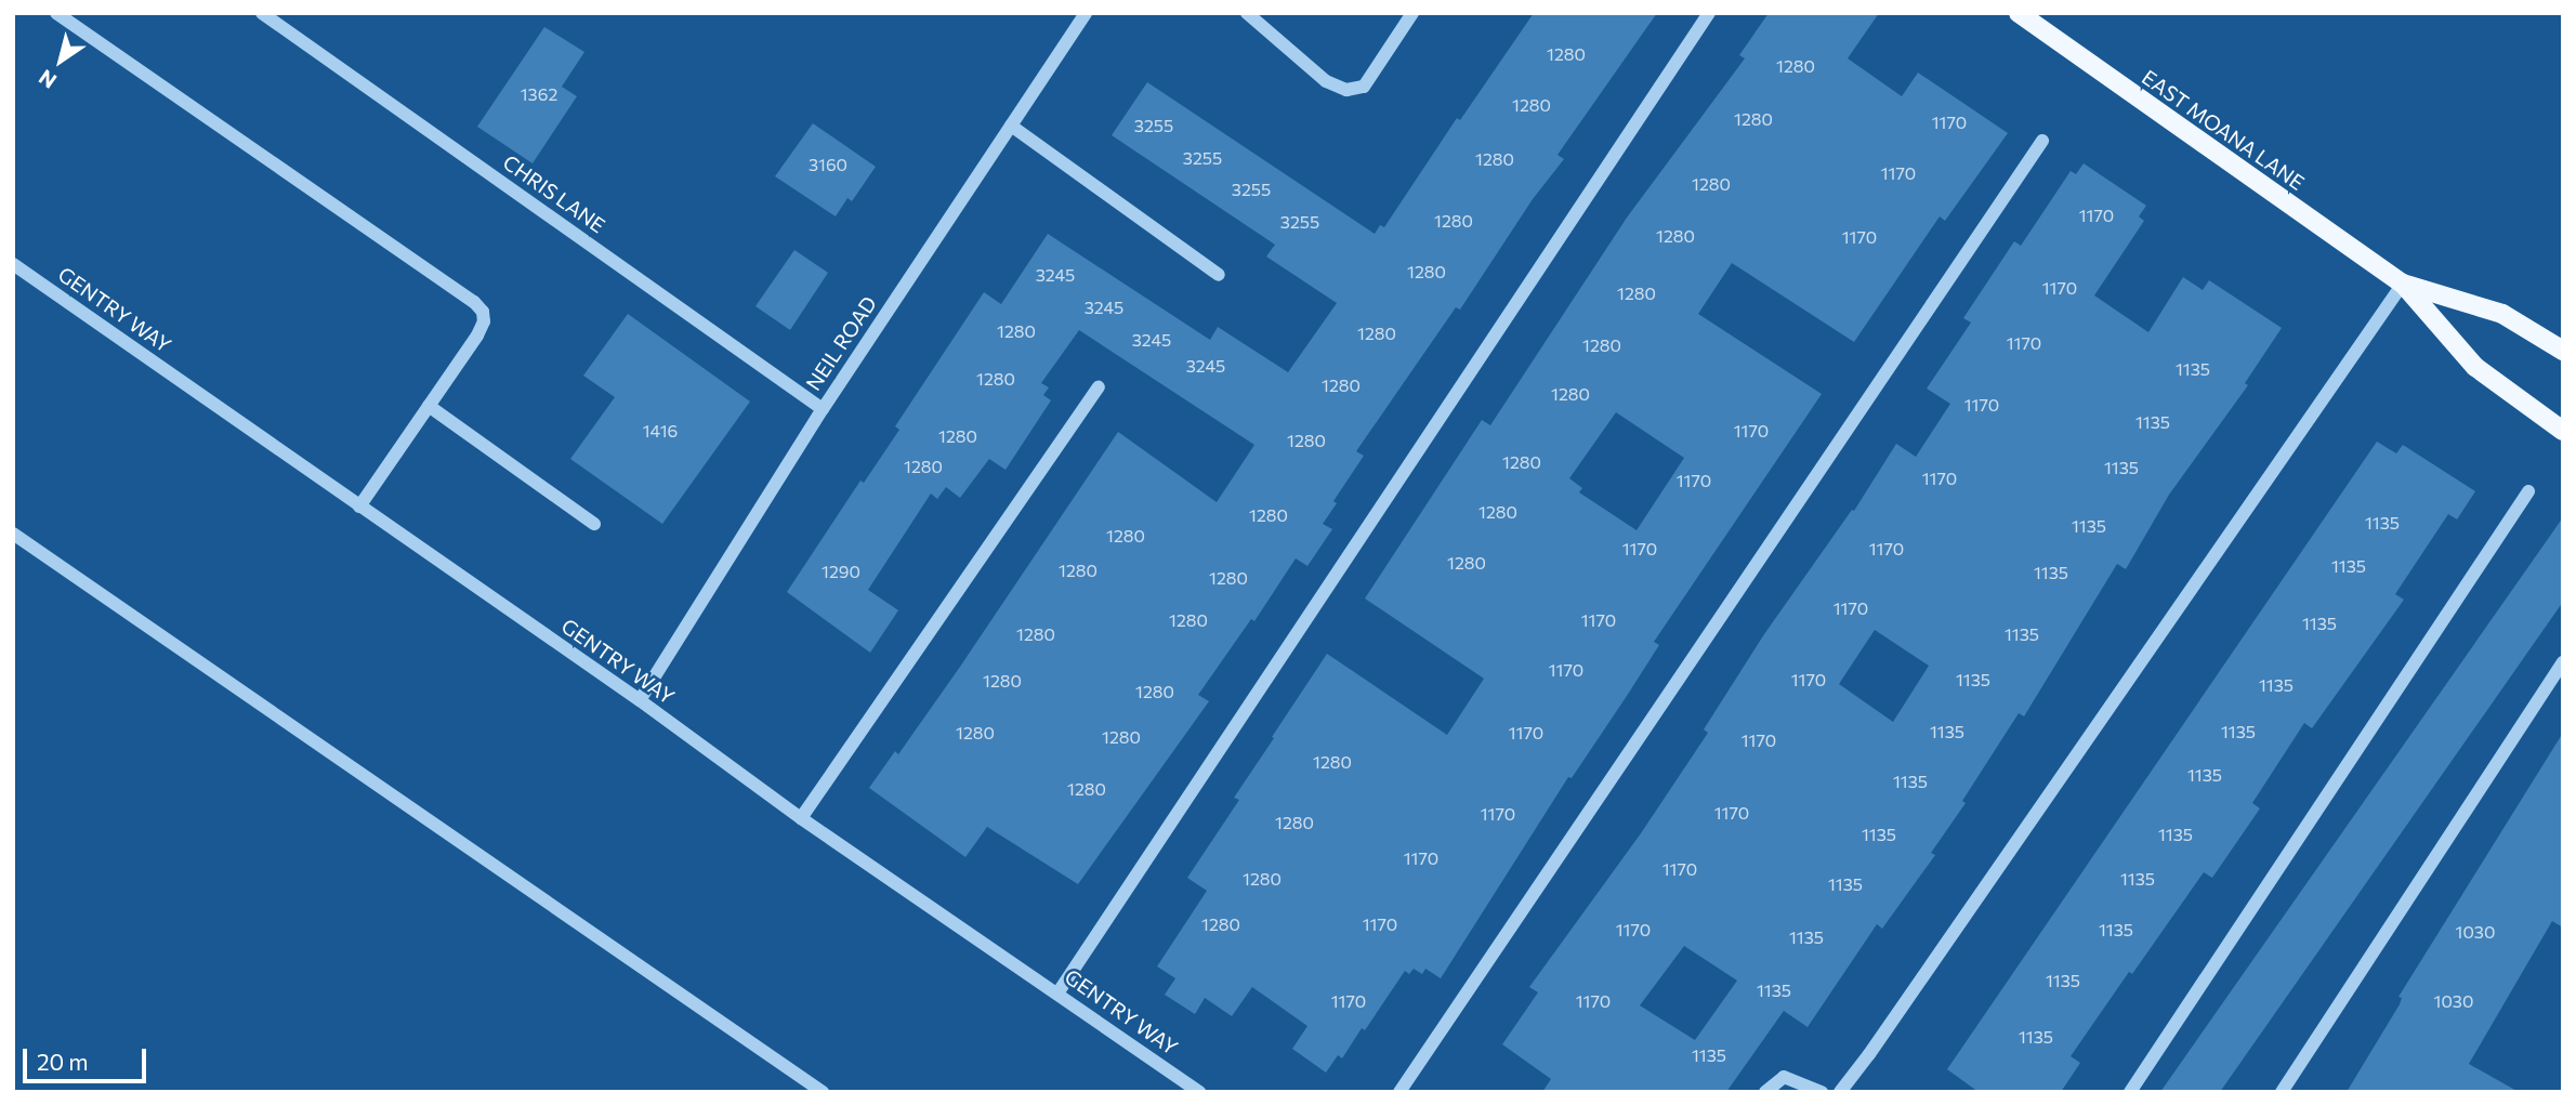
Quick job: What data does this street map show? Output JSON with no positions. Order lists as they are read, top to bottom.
{
  "streets": {
    "main road": ["EAST MOANA LANE"],
    "street": ["CHRIS LANE", "GENTRY WAY", "NEIL ROAD"]
  },
  "crossings": [
    ["CHRIS LANE", "NEIL ROAD"],
    ["GENTRY WAY", "NEIL ROAD"]
  ],
  "house_numbers": [
    "1280",
    "1280",
    "1362",
    "1280",
    "1280",
    "1170",
    "3255",
    "3255",
    "1280",
    "3160",
    "1170",
    "1280",
    "3255",
    "1170",
    "1280",
    "3255",
    "1280",
    "1170",
    "1280",
    "3245",
    "1170",
    "1280",
    "3245",
    "1280",
    "1280",
    "3245",
    "1170",
    "1280",
    "3245",
    "1135",
    "1280",
    "1280",
    "1280",
    "1170",
    "1135",
    "1416",
    "1170",
    "1280",
    "1280",
    "1280",
    "1280",
    "1135",
    "1170",
    "1170",
    "1280",
    "1280",
    "1135",
    "1135",
    "1280",
    "1170",
    "1170",
    "1280",
    "1135",
    "1280",
    "1290",
    "1135",
    "1280",
    "1170",
    "1280",
    "1170",
    "1135",
    "1280",
    "1135",
    "1170",
    "1170",
    "1135",
    "1280",
    "1135",
    "1280",
    "1135",
    "1135",
    "1280",
    "1170",
    "1280",
    "1170",
    "1280",
    "1135",
    "1135",
    "1280",
    "1170",
    "1170",
    "1280",
    "1135",
    "1135",
    "1170",
    "1170",
    "1280",
    "1135",
    "1135",
    "1280",
    "1170",
    "1170",
    "1135",
    "1030",
    "1135",
    "1135",
    "1135",
    "1170",
    "1170",
    "1030",
    "1135",
    "1135"
  ],
  "scale_bar": "20 m",
  "north": "bottom left"
}
